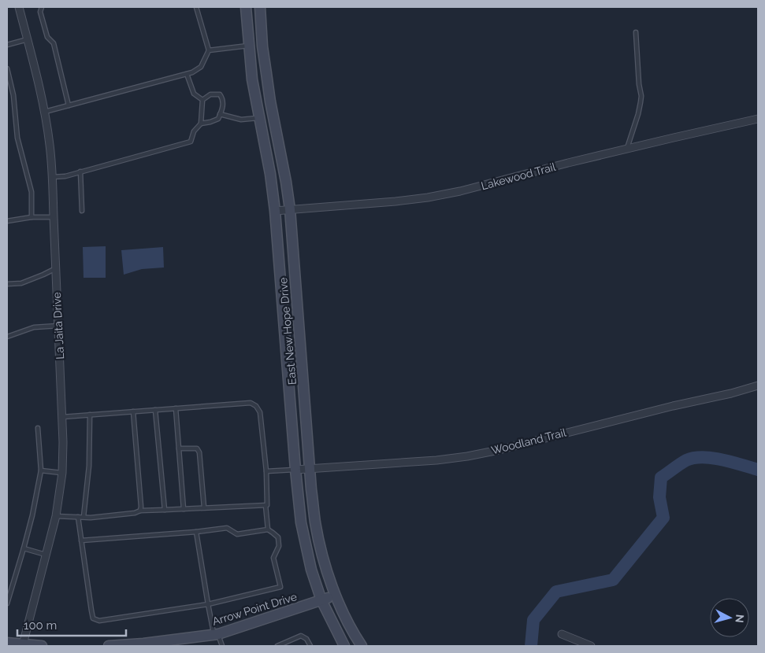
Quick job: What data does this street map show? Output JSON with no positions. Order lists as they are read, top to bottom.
{
  "streets": {
    "street": [
      "Lakewood Trail",
      "La Jaita Drive",
      "East New Hope Drive",
      "Woodland Trail",
      "Arrow Point Drive"
    ]
  },
  "crossings": [
    ["Lakewood Trail", "East New Hope Drive"],
    ["East New Hope Drive", "Woodland Trail"],
    ["East New Hope Drive", "Arrow Point Drive"]
  ],
  "scale_bar": "100 m",
  "north": "right"
}
